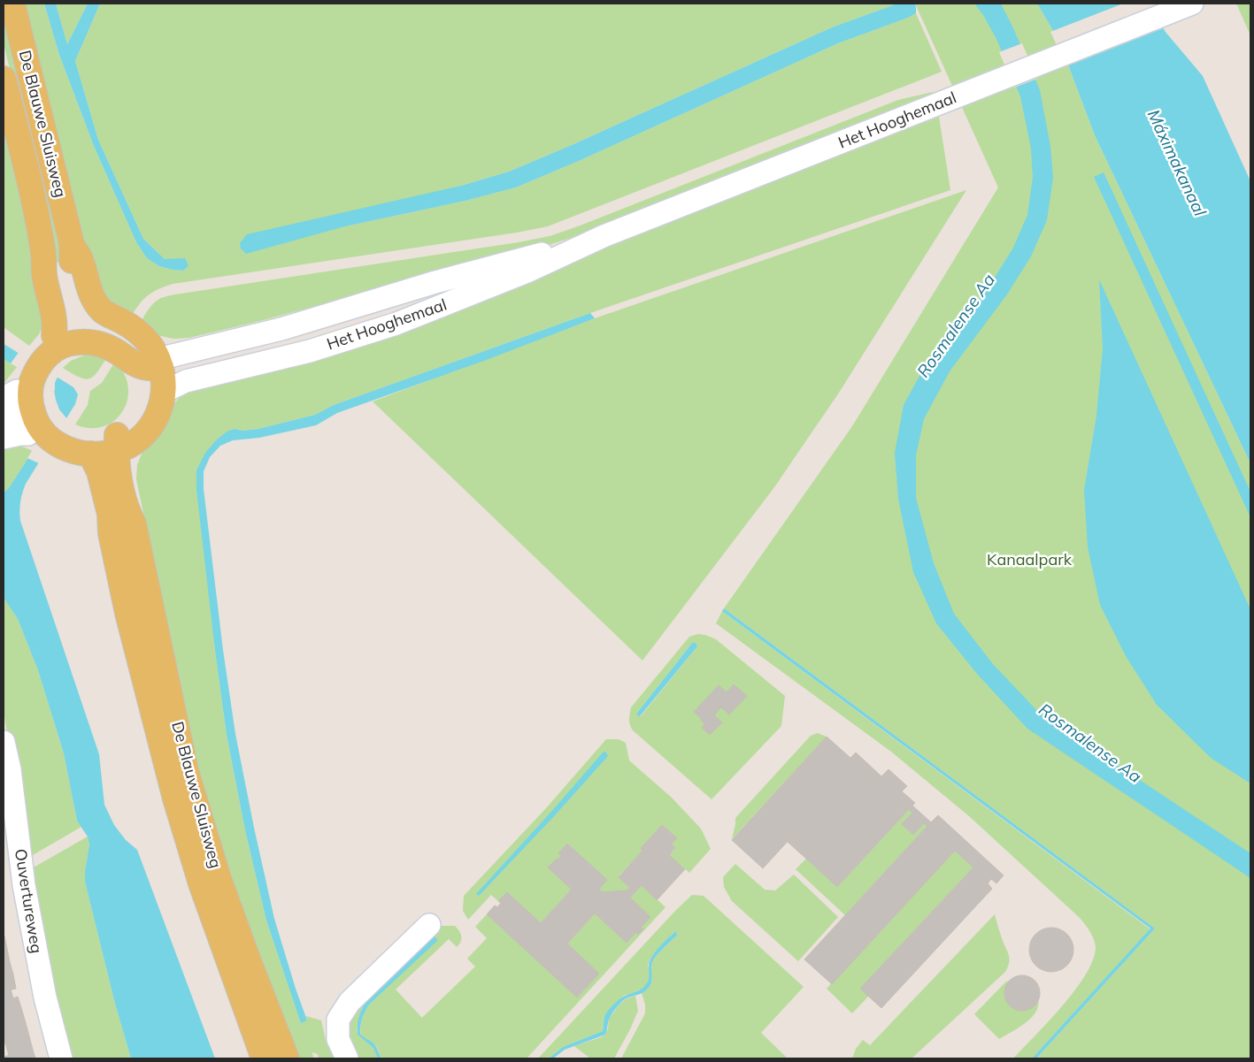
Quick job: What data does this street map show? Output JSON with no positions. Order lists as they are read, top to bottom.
{
  "streets": {
    "main road": ["De Blauwe Sluisweg"],
    "street": ["Het Hooghemaal", "Ouvertureweg"]
  },
  "crossings": [
    ["Het Hooghemaal", "De Blauwe Sluisweg"]
  ],
  "water": ["Máximakanaal", "Rosmalense Aa"],
  "parks": ["Kanaalpark"]
}
